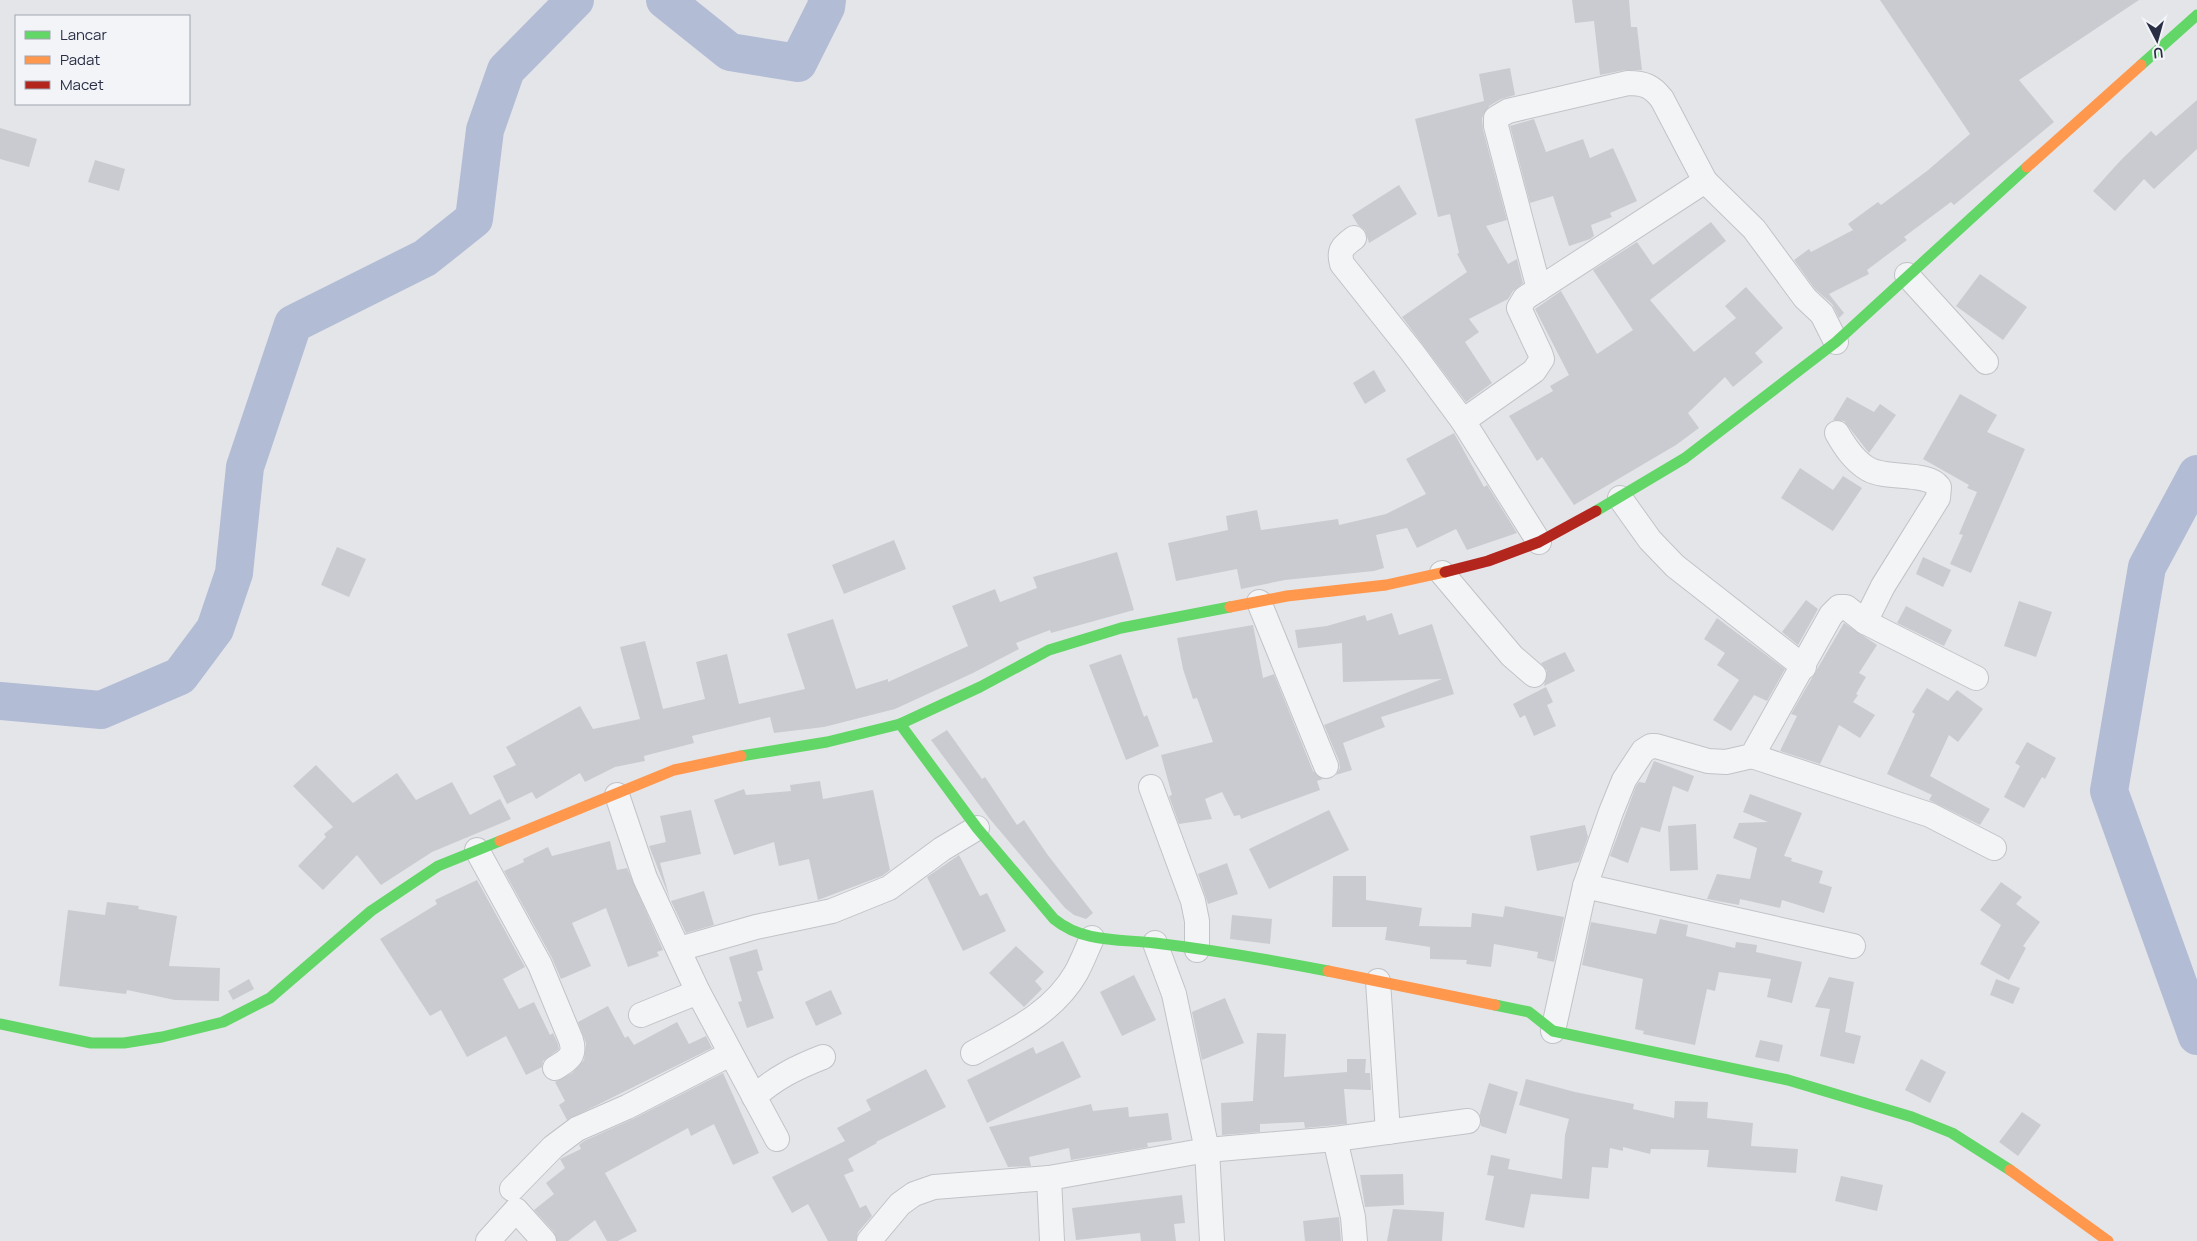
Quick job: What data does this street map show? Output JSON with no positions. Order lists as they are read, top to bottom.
{
  "legend": ["Lancar", "Padat", "Macet"],
  "north": "bottom"
}
